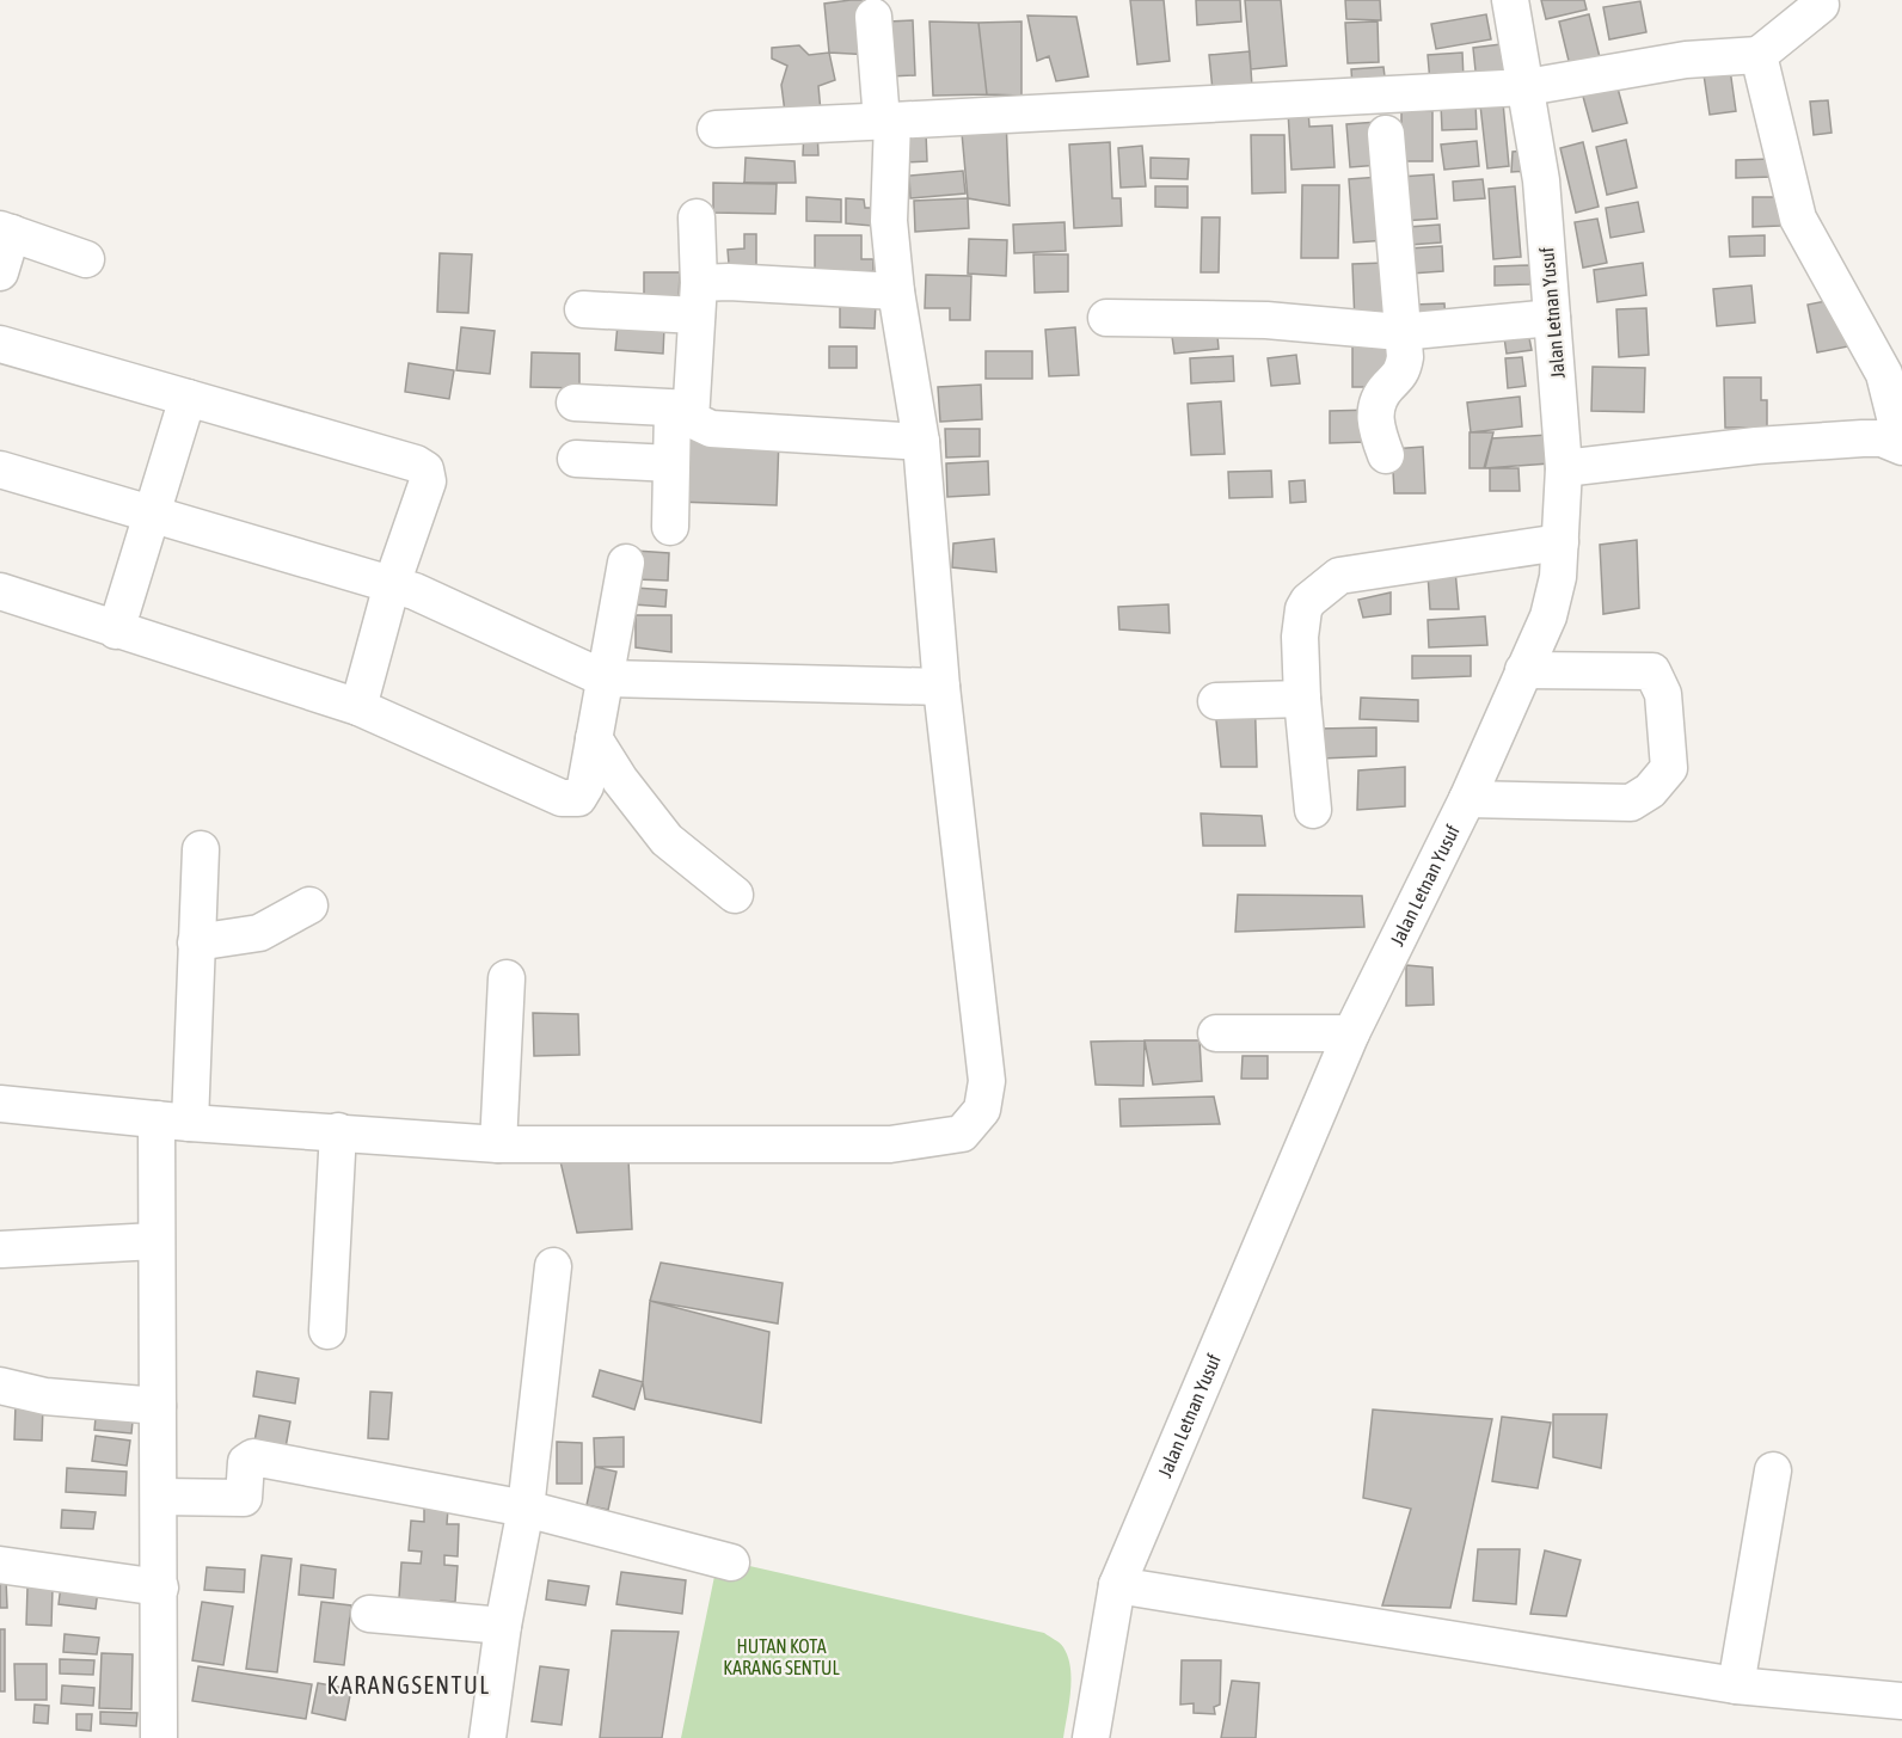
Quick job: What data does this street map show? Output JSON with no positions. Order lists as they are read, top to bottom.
{
  "streets": {
    "street": ["Jalan Letnan Yusuf"]
  },
  "districts": ["KARANGSENTUL"],
  "parks": ["HUTAN KOTA KARANG SENTUL"]
}
